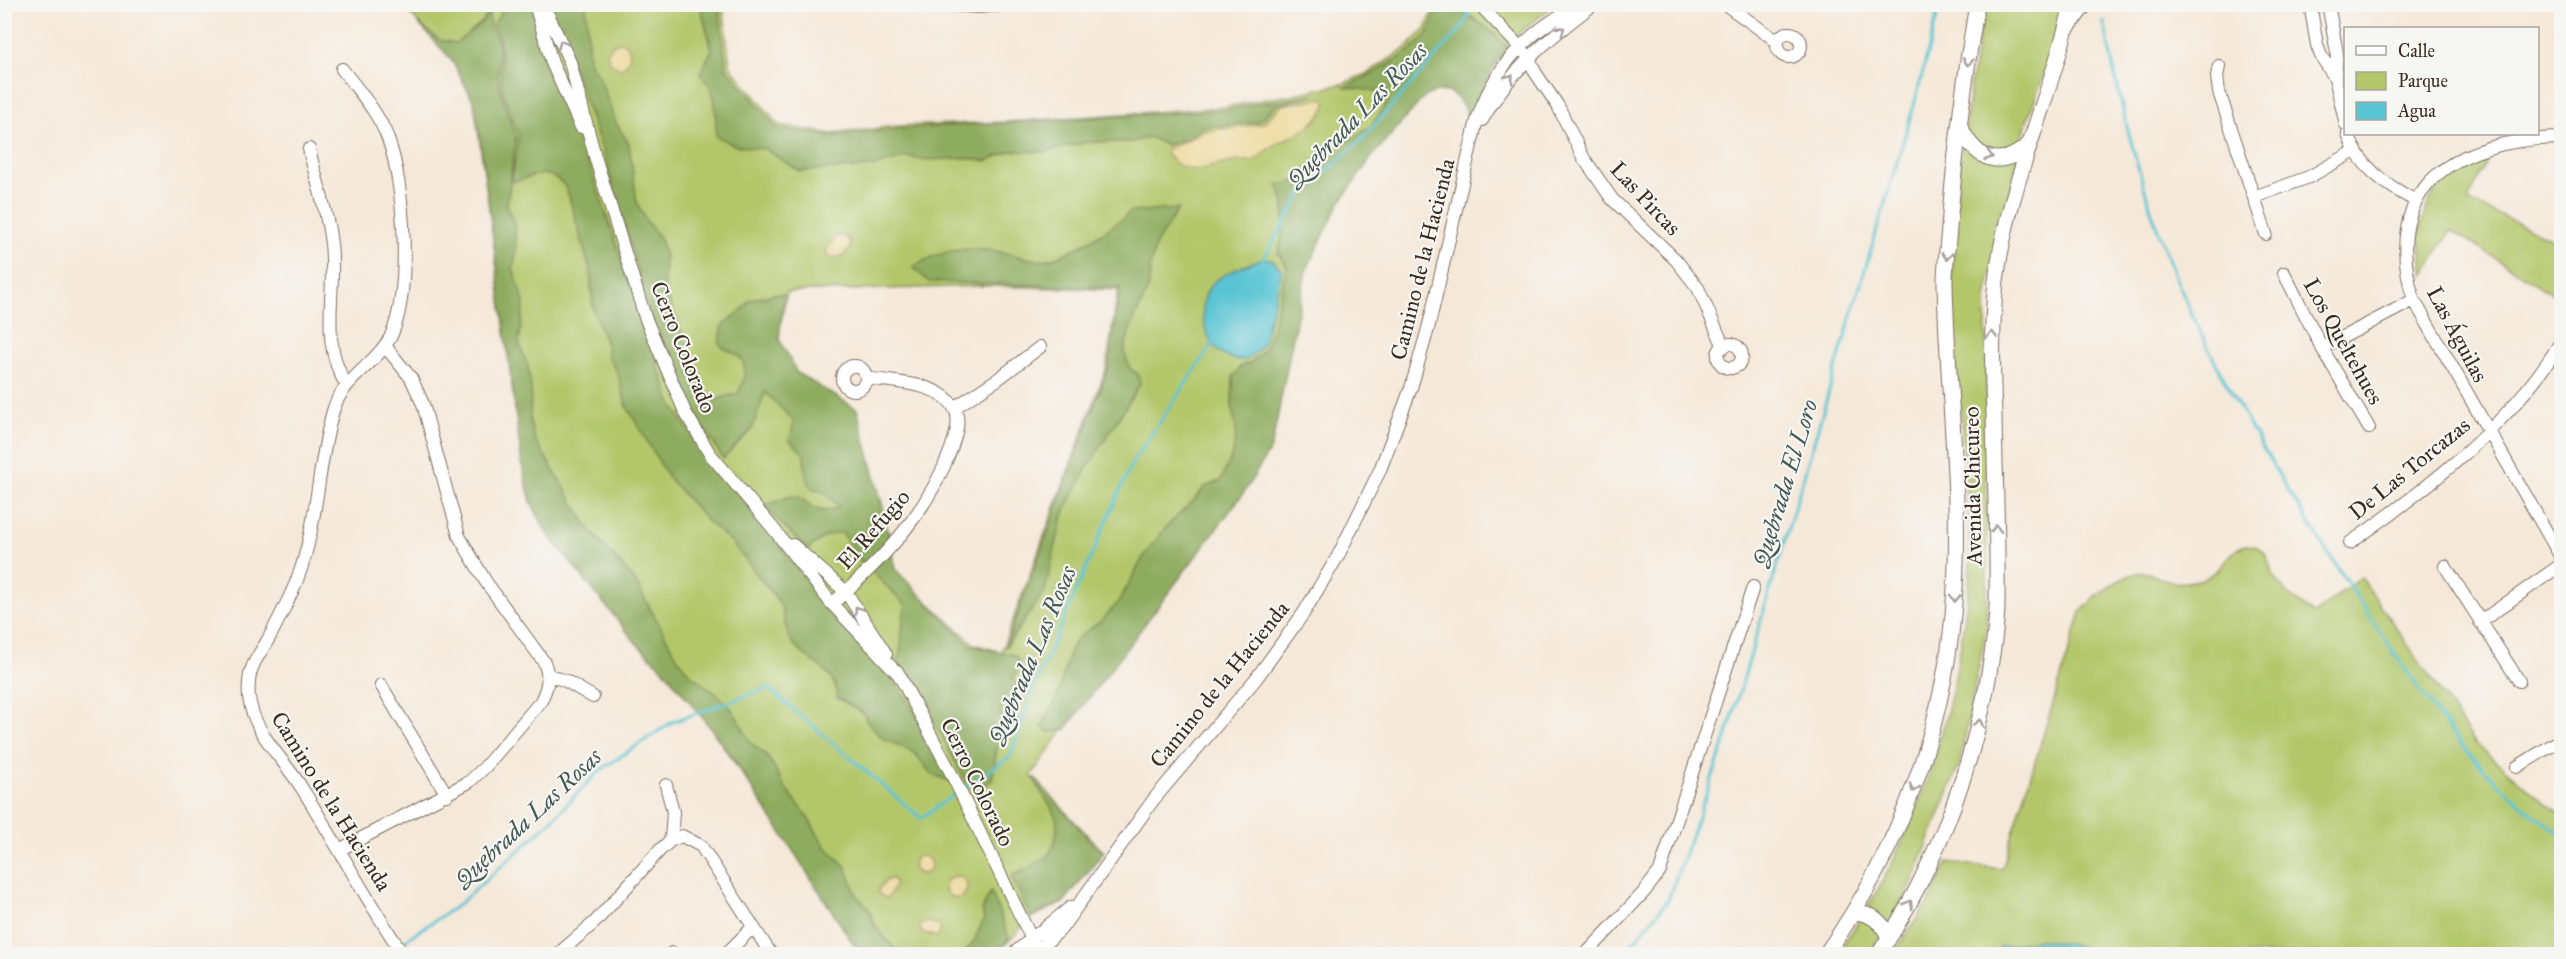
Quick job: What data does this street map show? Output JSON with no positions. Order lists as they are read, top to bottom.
{
  "streets": {
    "main road": ["Avenida Chicureo"],
    "street": [
      "Las Pircas",
      "Camino de la Hacienda",
      "Las Águilas",
      "Los Queltehues",
      "Cerro Colorado",
      "De Las Torcazas",
      "El Refugio"
    ]
  },
  "crossings": [
    ["Las Pircas", "Camino de la Hacienda"],
    ["Camino de la Hacienda", "Cerro Colorado"],
    ["Las Águilas", "De Las Torcazas"],
    ["Cerro Colorado", "El Refugio"]
  ],
  "water": ["Quebrada Las Rosas", "Quebrada El Loro"],
  "legend": ["Calle", "Parque", "Agua"]
}
